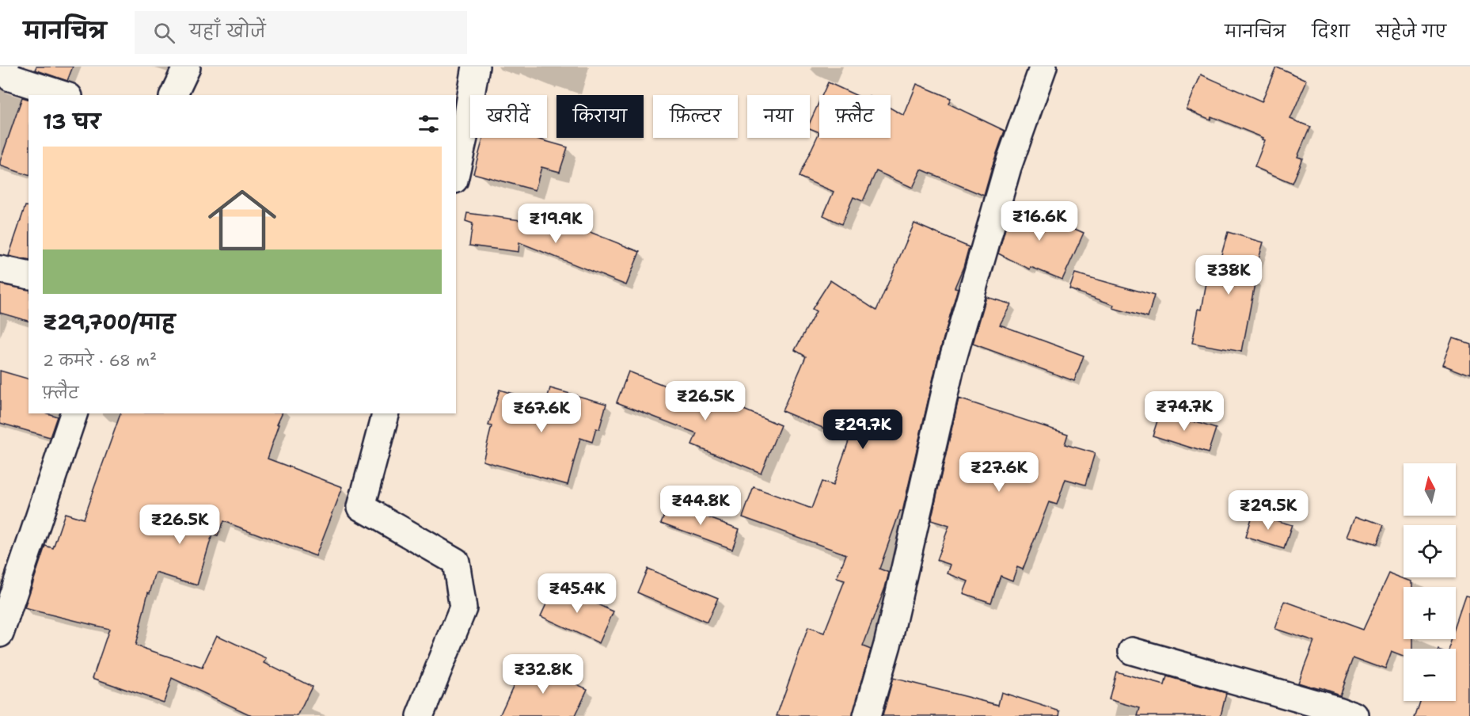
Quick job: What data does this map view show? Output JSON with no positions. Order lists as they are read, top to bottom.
{
  "north": "top",
  "page": {
    "header": "मानचित्र",
    "search": "यहाँ खोजें",
    "nav": ["मानचित्र", "दिशा", "सहेजे गए"],
    "chip": [
      "खरीदें",
      "किराया",
      "फ़िल्टर",
      "नया",
      "फ़्लैट"
    ],
    "heading": "13 घर",
    "list": [
      {
        "name": "₹29,700/माह",
        "note": "2 कमरे · 68 m² · फ़्लैट"
      }
    ],
    "price": [
      "₹16.6K",
      "₹19.9K",
      "₹38K",
      "₹26.5K",
      "₹74.7K",
      "₹67.6K",
      "₹29.7K",
      "₹27.6K",
      "₹44.8K",
      "₹29.5K",
      "₹26.5K",
      "₹45.4K",
      "₹32.8K"
    ],
    "map_buttons": ["+", "−"]
  }
}
